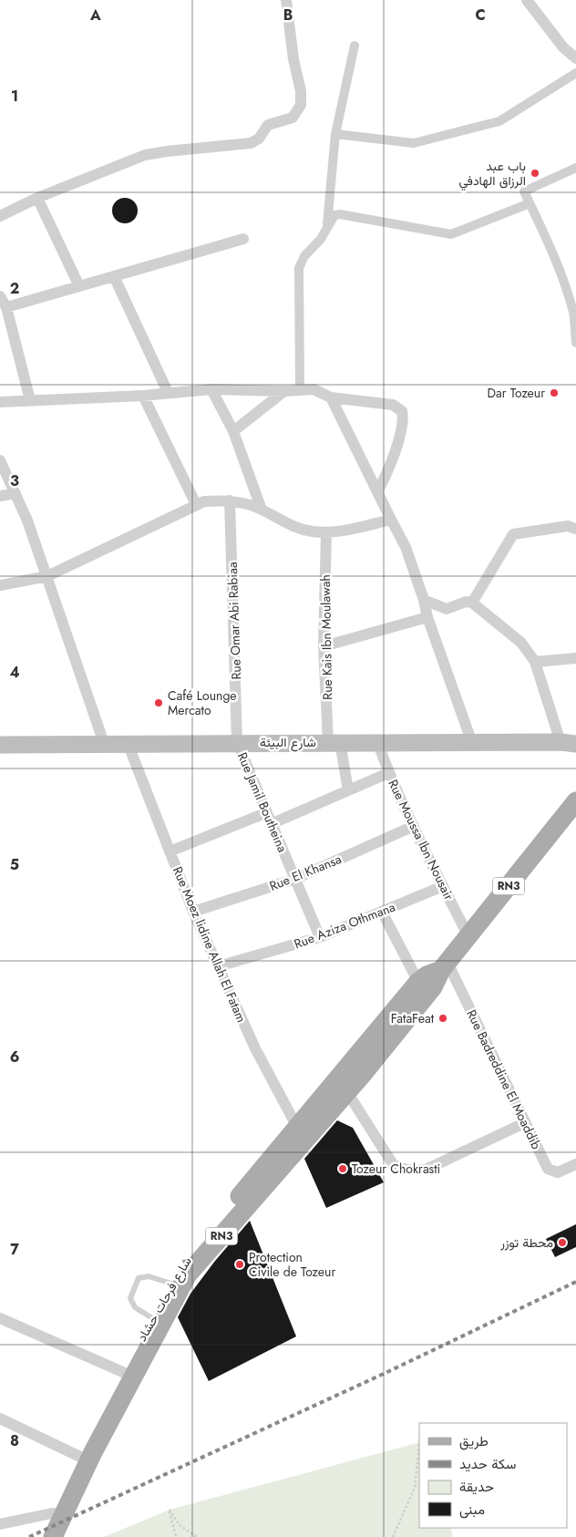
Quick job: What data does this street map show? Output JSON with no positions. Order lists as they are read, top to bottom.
{
  "streets": {
    "main road": ["شارع البيئة", "RN3", "شارع فرحات حشاد"],
    "street": [
      "Rue Omar Abi Rabiaa",
      "Rue Kais Ibn Moulawah",
      "Rue Jamil Boutheina",
      "Rue Moussa Ibn Nousair",
      "Rue El Khansa",
      "Rue Aziza Othmana",
      "Rue Moez lidine Allah El Fatam",
      "Rue Badreddine El Moaddib"
    ]
  },
  "crossings": [
    ["Rue Omar Abi Rabiaa", "شارع البيئة"],
    ["Rue Omar Abi Rabiaa", "Rue Jamil Boutheina"],
    ["Rue Kais Ibn Moulawah", "شارع البيئة"],
    ["شارع البيئة", "Rue Jamil Boutheina"],
    ["شارع البيئة", "Rue Moussa Ibn Nousair"],
    ["شارع البيئة", "Rue Moez lidine Allah El Fatam"],
    ["Rue Jamil Boutheina", "Rue El Khansa"],
    ["Rue Jamil Boutheina", "Rue Aziza Othmana"],
    ["Rue Moussa Ibn Nousair", "Rue El Khansa"],
    ["Rue Moussa Ibn Nousair", "Rue Aziza Othmana"],
    ["Rue Moussa Ibn Nousair", "شارع فرحات حشاد"],
    ["Rue El Khansa", "Rue Moez lidine Allah El Fatam"],
    ["Rue Aziza Othmana", "Rue Moez lidine Allah El Fatam"],
    ["Rue Moez lidine Allah El Fatam", "شارع فرحات حشاد"],
    ["Rue Badreddine El Moaddib", "شارع فرحات حشاد"]
  ],
  "places": [
    "باب عبد الرزاق الهادفي",
    "Dar Tozeur",
    "Café Lounge Mercato",
    "FataFeat",
    "Tozeur Chokrasti",
    "محطة توزر",
    "Protection Civile de Tozeur"
  ],
  "legend": [
    "طريق",
    "سكة حديد",
    "حديقة",
    "مبنى"
  ],
  "grid": {
    "columns": ["A", "B", "C"],
    "rows": [
      "1",
      "2",
      "3",
      "4",
      "5",
      "6",
      "7",
      "8"
    ]
  }
}
